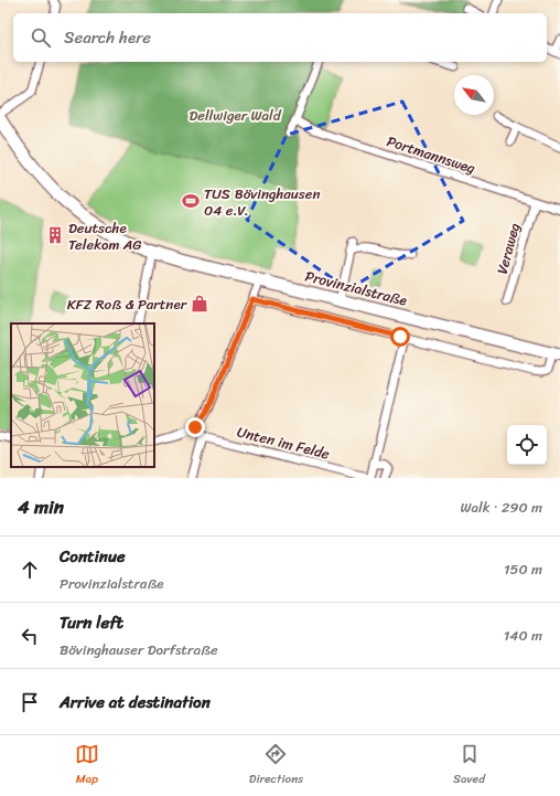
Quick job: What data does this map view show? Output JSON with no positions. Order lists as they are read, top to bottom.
{
  "streets": {
    "main road": ["Provinzialstraße"],
    "street": ["Portmannsweg", "Veraweg", "Unten im Felde"]
  },
  "crossings": [
    ["Portmannsweg", "Veraweg"],
    ["Provinzialstraße", "Unten im Felde"]
  ],
  "parks": ["Dellwiger Wald"],
  "places": {
    "sports": ["TUS Bövinghausen 04 e.V."],
    "building": ["Deutsche Telekom AG"],
    "shop": ["KFZ Roß & Partner"]
  },
  "north": "top left",
  "page": {
    "search": "Search here",
    "heading": ["4 min", "Walk · 290 m"],
    "list": [
      ["Continue", "Provinzialstraße", "150 m"],
      ["Turn left", "Bövinghauser Dorfstraße", "140 m"],
      "Arrive at destination"
    ],
    "nav": ["Map", "Directions", "Saved"]
  }
}
